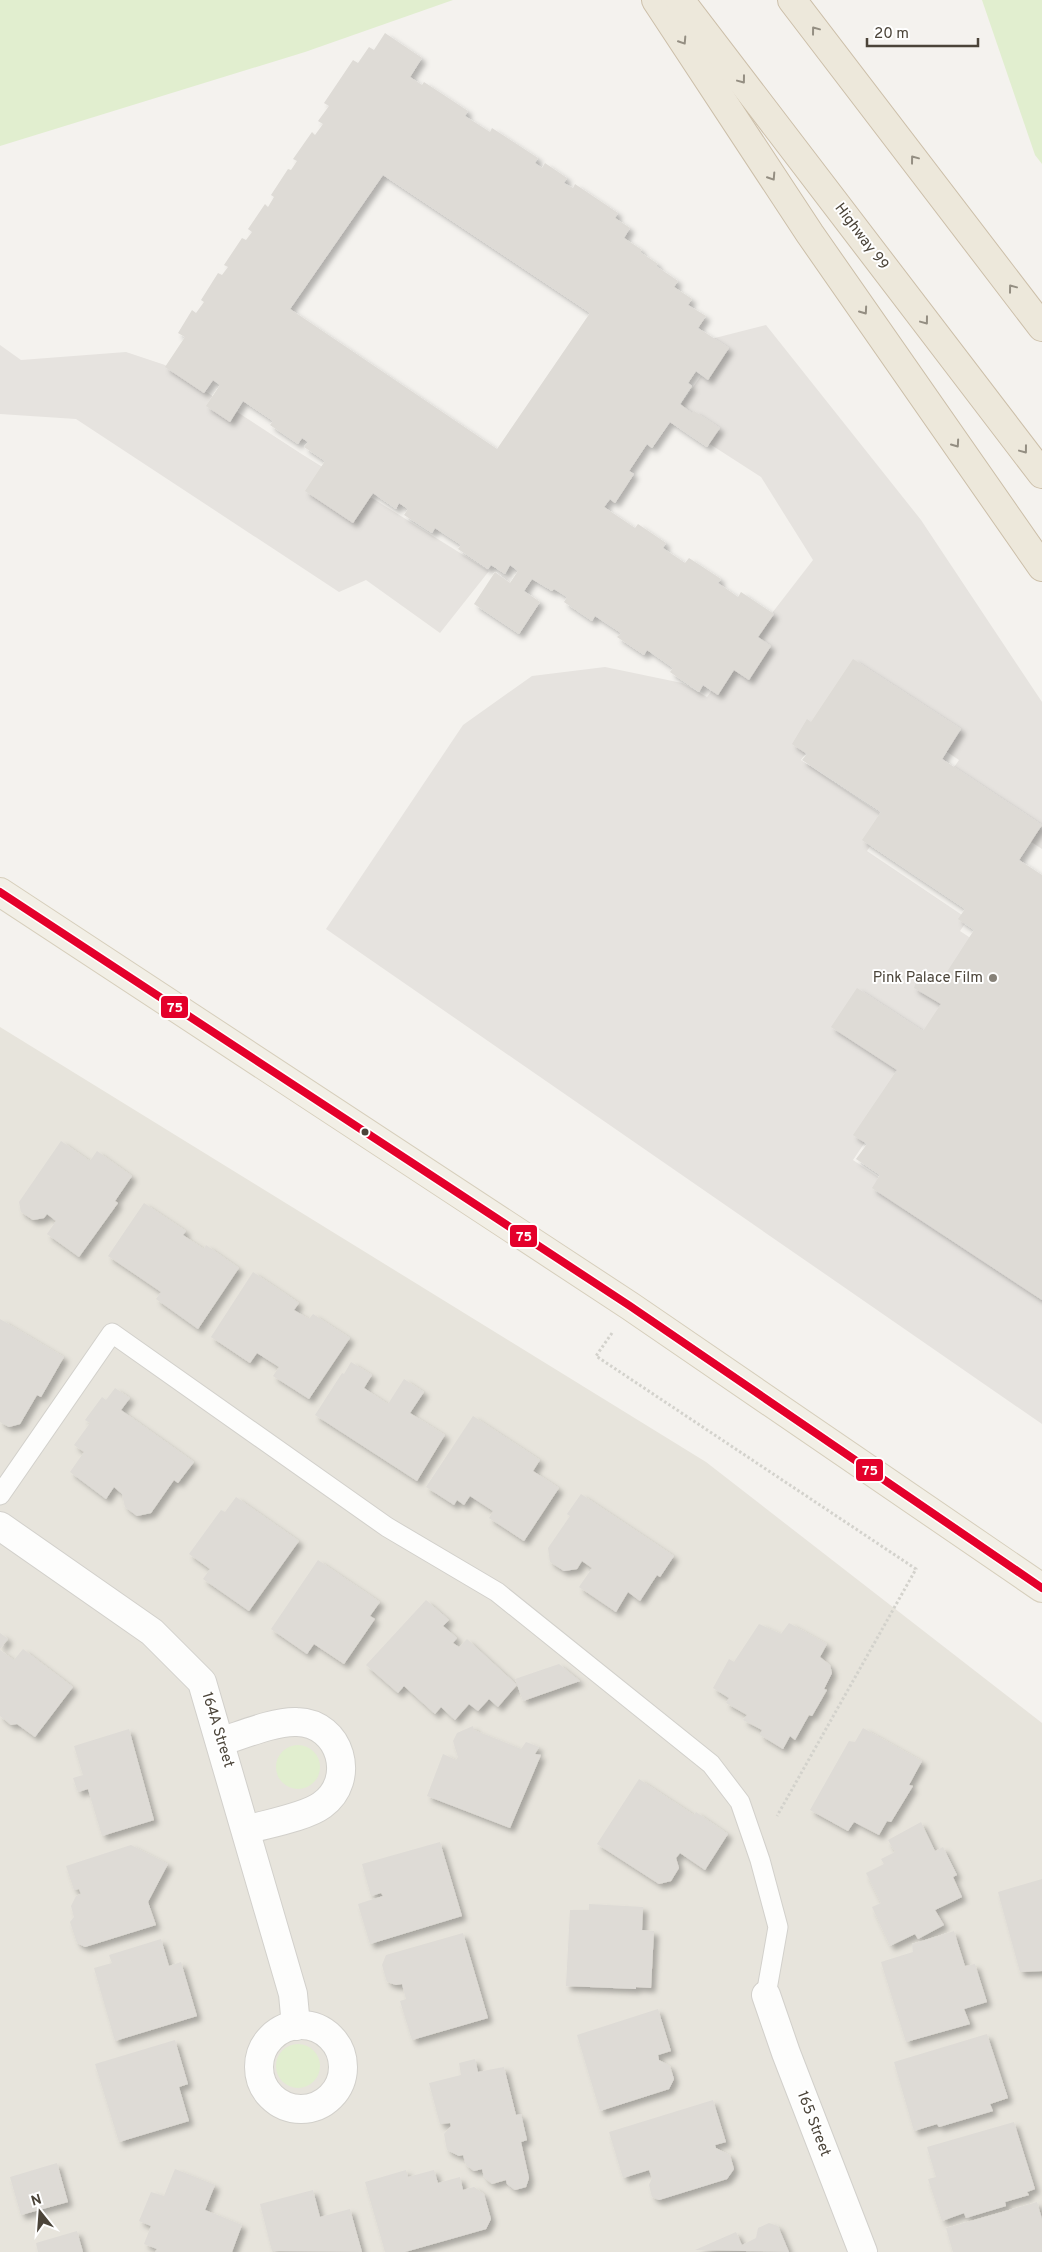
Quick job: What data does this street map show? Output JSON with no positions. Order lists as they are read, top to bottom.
{
  "streets": {
    "highway": ["Highway 99"],
    "street": ["164A Street", "165 Street"]
  },
  "places": ["Pink Palace Film"],
  "lines": ["transit line 75"],
  "scale_bar": "20 m",
  "north": "top"
}
